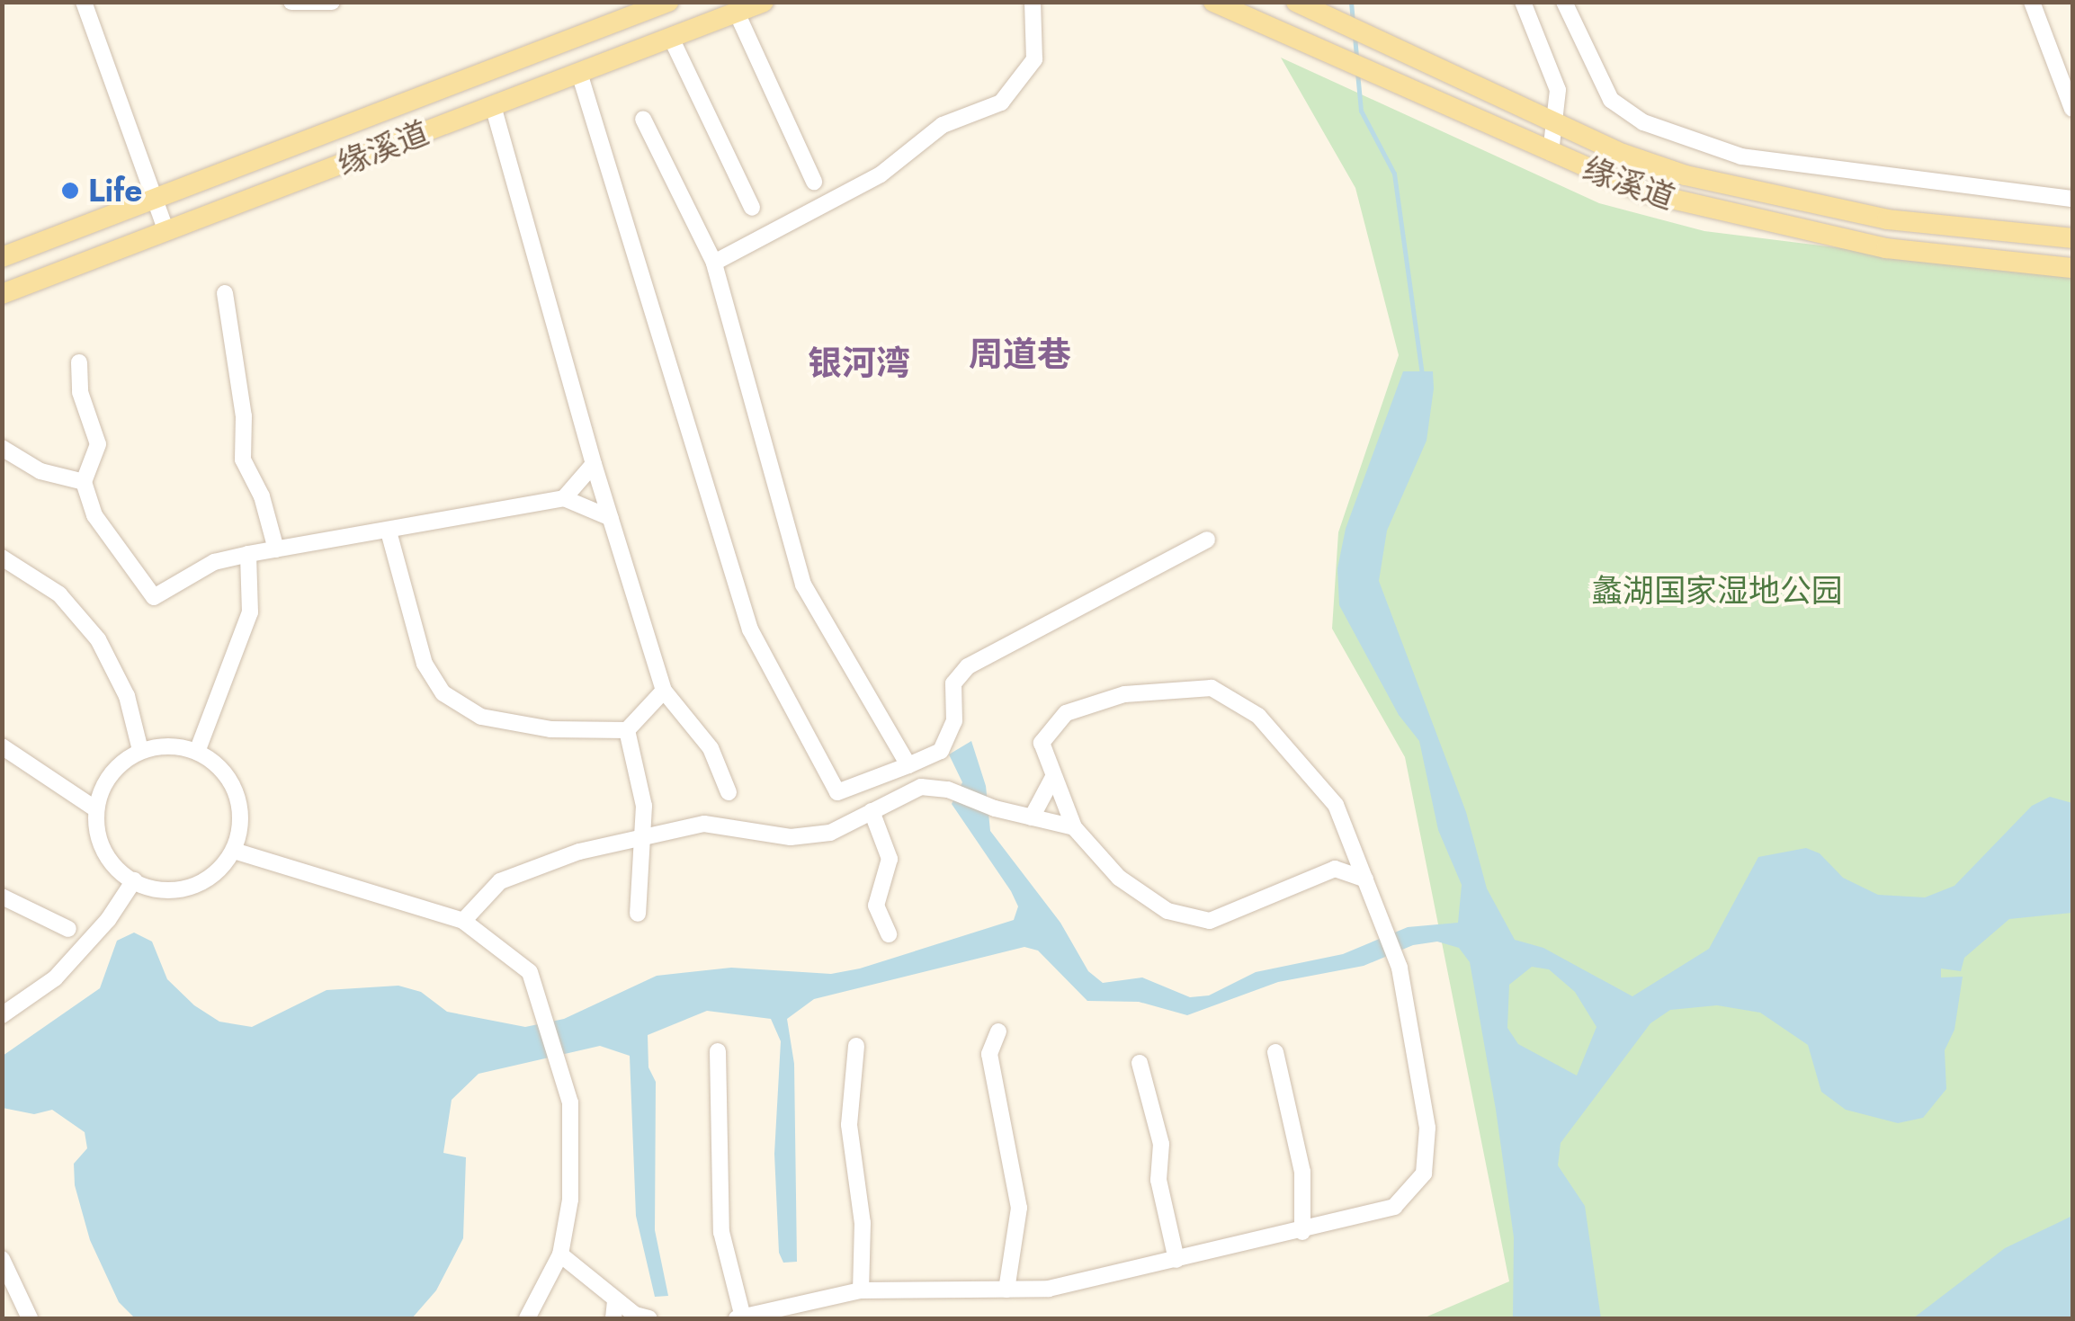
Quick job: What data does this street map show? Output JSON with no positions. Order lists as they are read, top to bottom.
{
  "streets": {
    "main road": ["缘溪道"]
  },
  "districts": ["周道巷", "银河湾"],
  "parks": ["蠡湖国家湿地公园"],
  "places": ["Life"]
}
